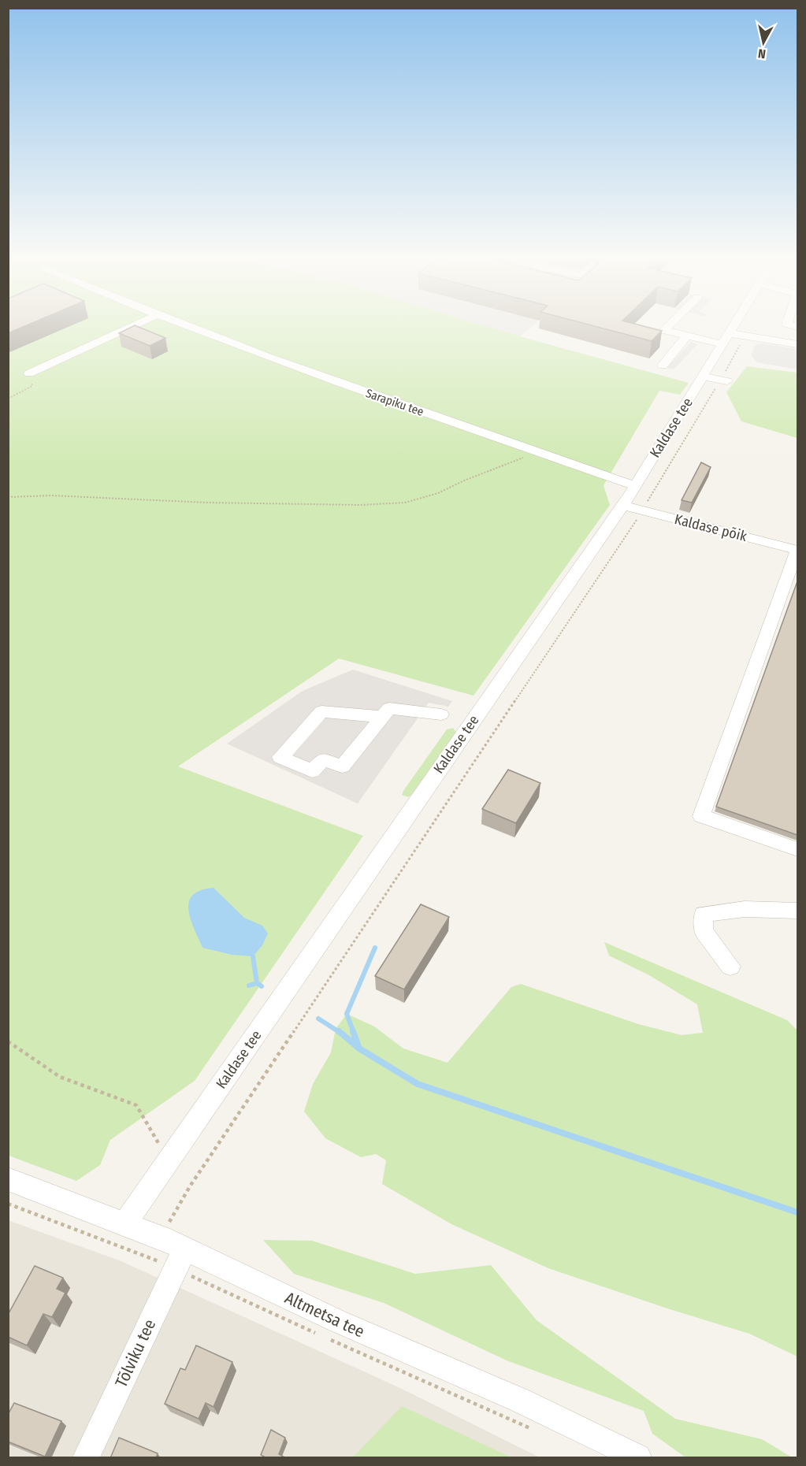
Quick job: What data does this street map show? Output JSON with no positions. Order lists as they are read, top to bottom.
{
  "streets": {
    "street": [
      "Sarapiku tee",
      "Kaldase tee",
      "Kaldase põik",
      "Altmetsa tee",
      "Tõlviku tee"
    ]
  },
  "crossings": [
    ["Sarapiku tee", "Kaldase tee"],
    ["Kaldase tee", "Kaldase põik"],
    ["Kaldase tee", "Altmetsa tee"],
    ["Altmetsa tee", "Tõlviku tee"]
  ],
  "north": "bottom"
}
